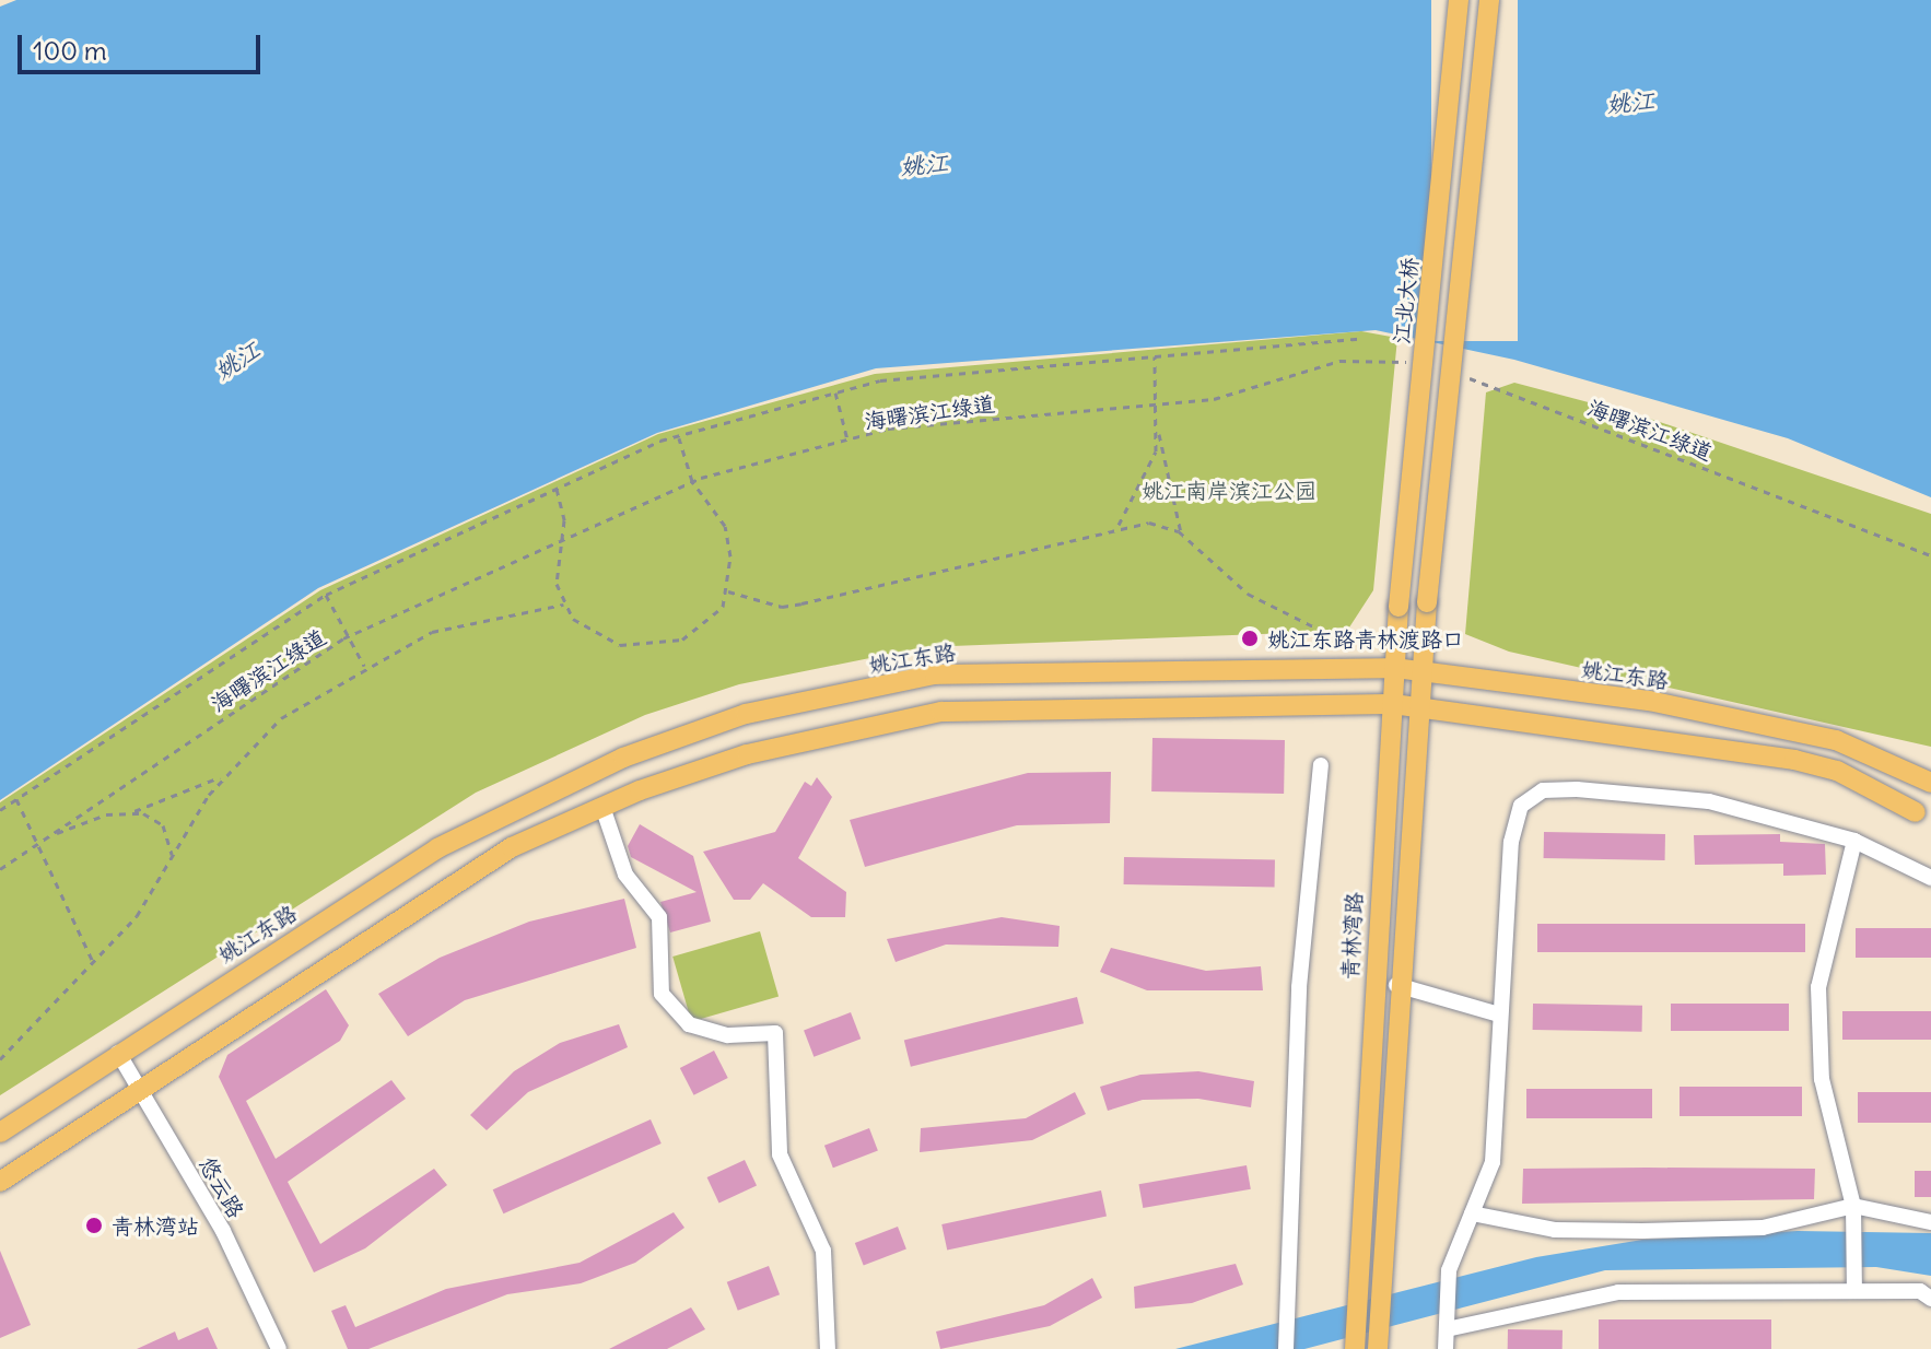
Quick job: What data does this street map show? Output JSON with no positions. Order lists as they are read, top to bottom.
{
  "streets": {
    "main road": ["江北大桥", "姚江东路", "青林湾路"],
    "street": ["悠云路"],
    "path": ["海曙滨江绿道"]
  },
  "crossings": [
    ["江北大桥", "青林湾路"],
    ["姚江东路", "青林湾路"],
    ["姚江东路", "悠云路"]
  ],
  "water": ["姚江"],
  "parks": ["姚江南岸滨江公园"],
  "places": ["姚江东路青林渡路口", "青林湾站"],
  "scale_bar": "100 m"
}
